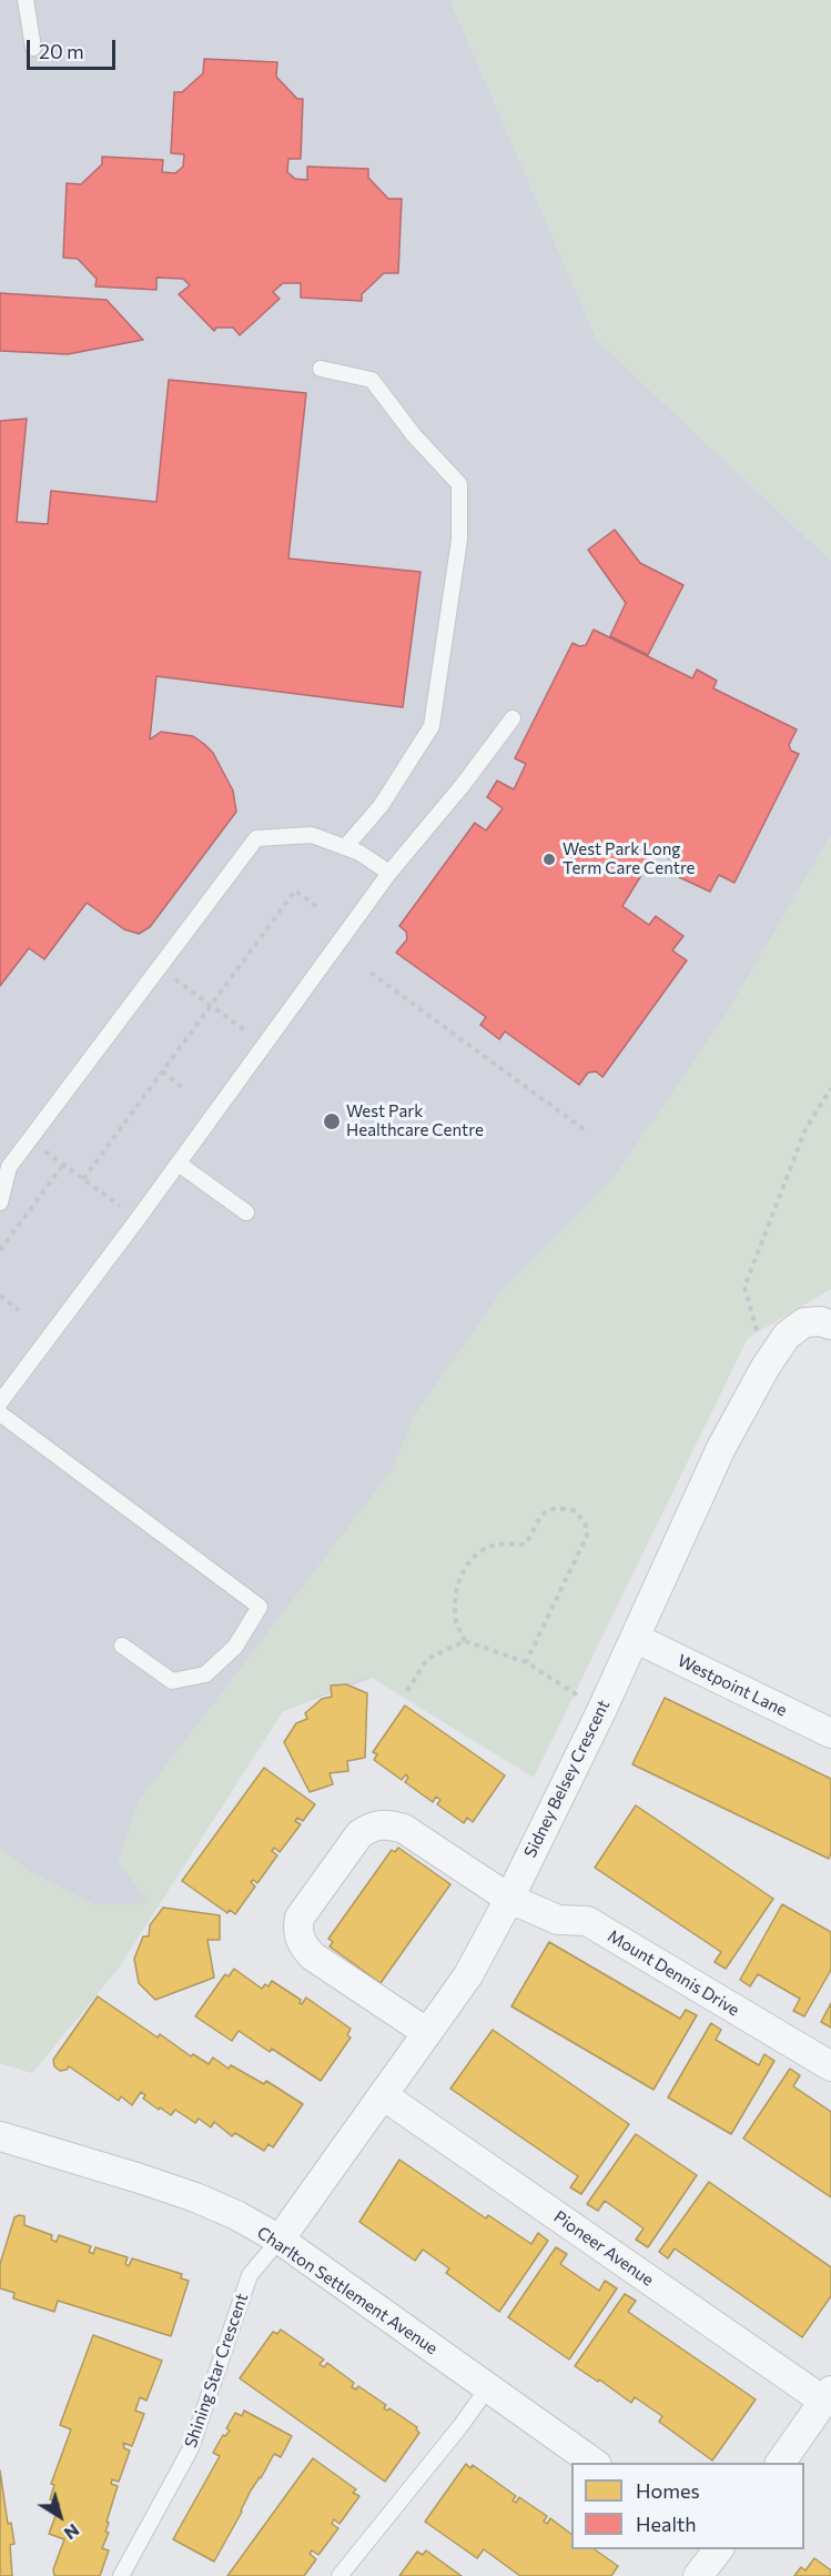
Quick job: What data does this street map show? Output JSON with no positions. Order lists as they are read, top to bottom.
{
  "streets": {
    "street": [
      "Westpoint Lane",
      "Sidney Belsey Crescent",
      "Mount Dennis Drive",
      "Pioneer Avenue",
      "Charlton Settlement Avenue"
    ],
    "lane": ["Shining Star Crescent"]
  },
  "crossings": [
    ["Westpoint Lane", "Sidney Belsey Crescent"],
    ["Sidney Belsey Crescent", "Mount Dennis Drive"],
    ["Sidney Belsey Crescent", "Pioneer Avenue"],
    ["Sidney Belsey Crescent", "Charlton Settlement Avenue"],
    ["Sidney Belsey Crescent", "Shining Star Crescent"],
    ["Charlton Settlement Avenue", "Shining Star Crescent"]
  ],
  "places": ["West Park Long Term Care Centre", "West Park Healthcare Centre"],
  "legend": ["Homes", "Health"],
  "scale_bar": "20 m",
  "north": "bottom right"
}
